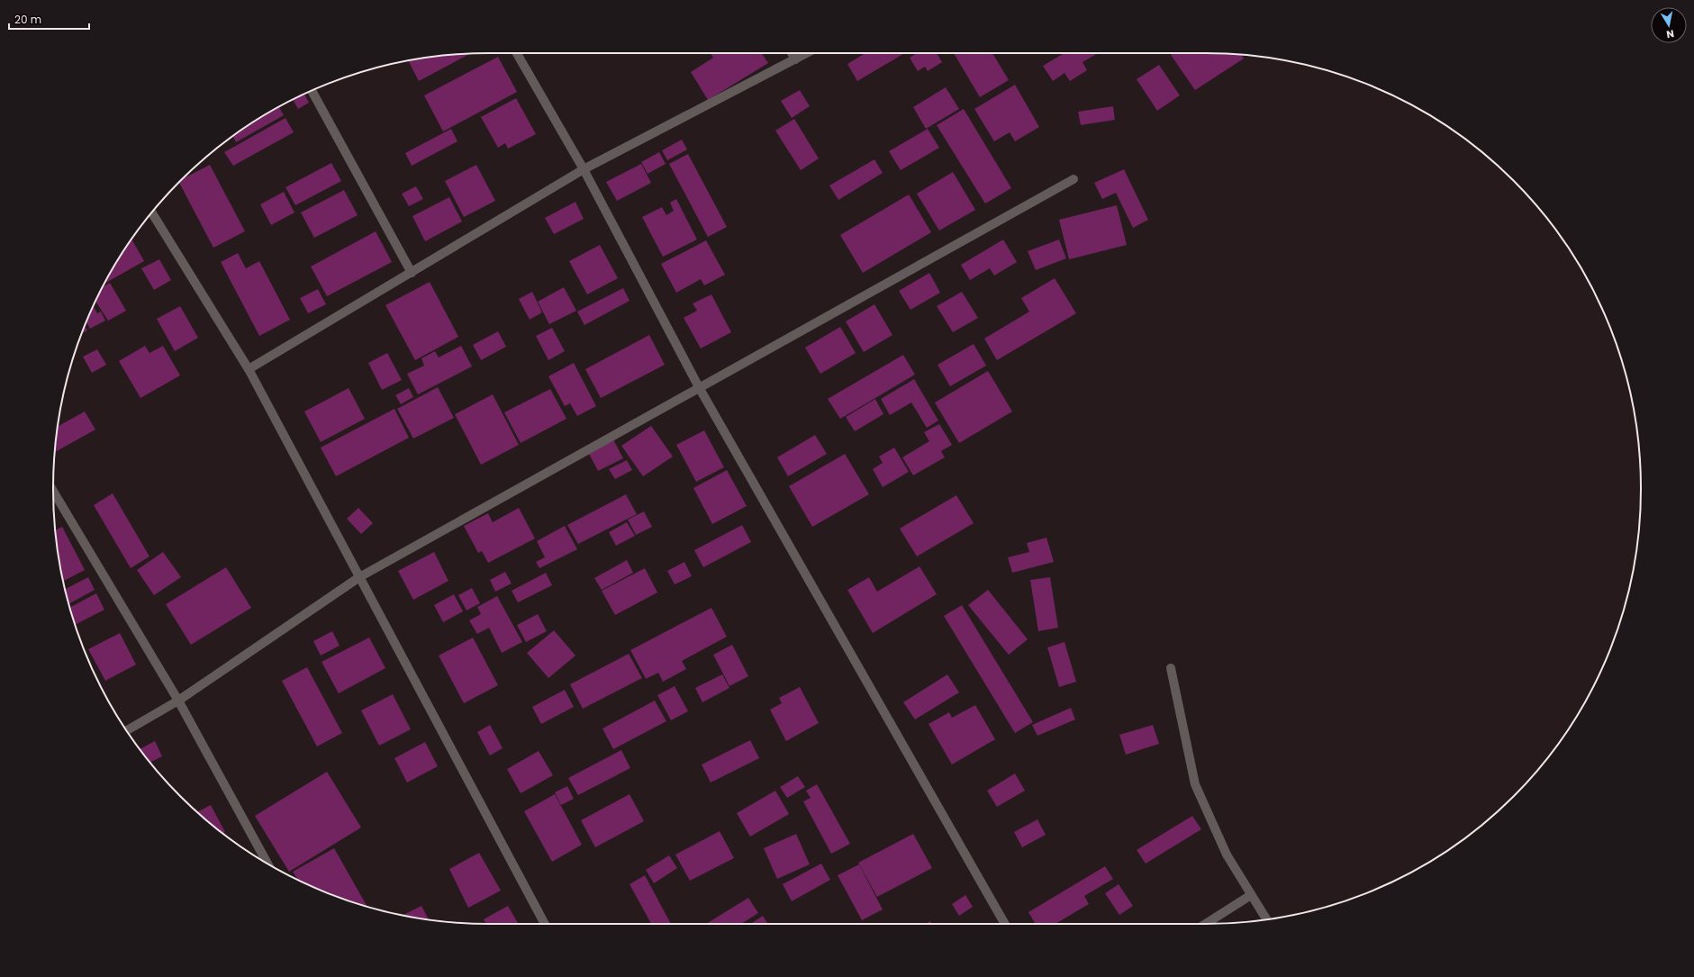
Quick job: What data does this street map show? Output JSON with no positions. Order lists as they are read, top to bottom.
{
  "scale_bar": "20 m",
  "north": "bottom"
}
